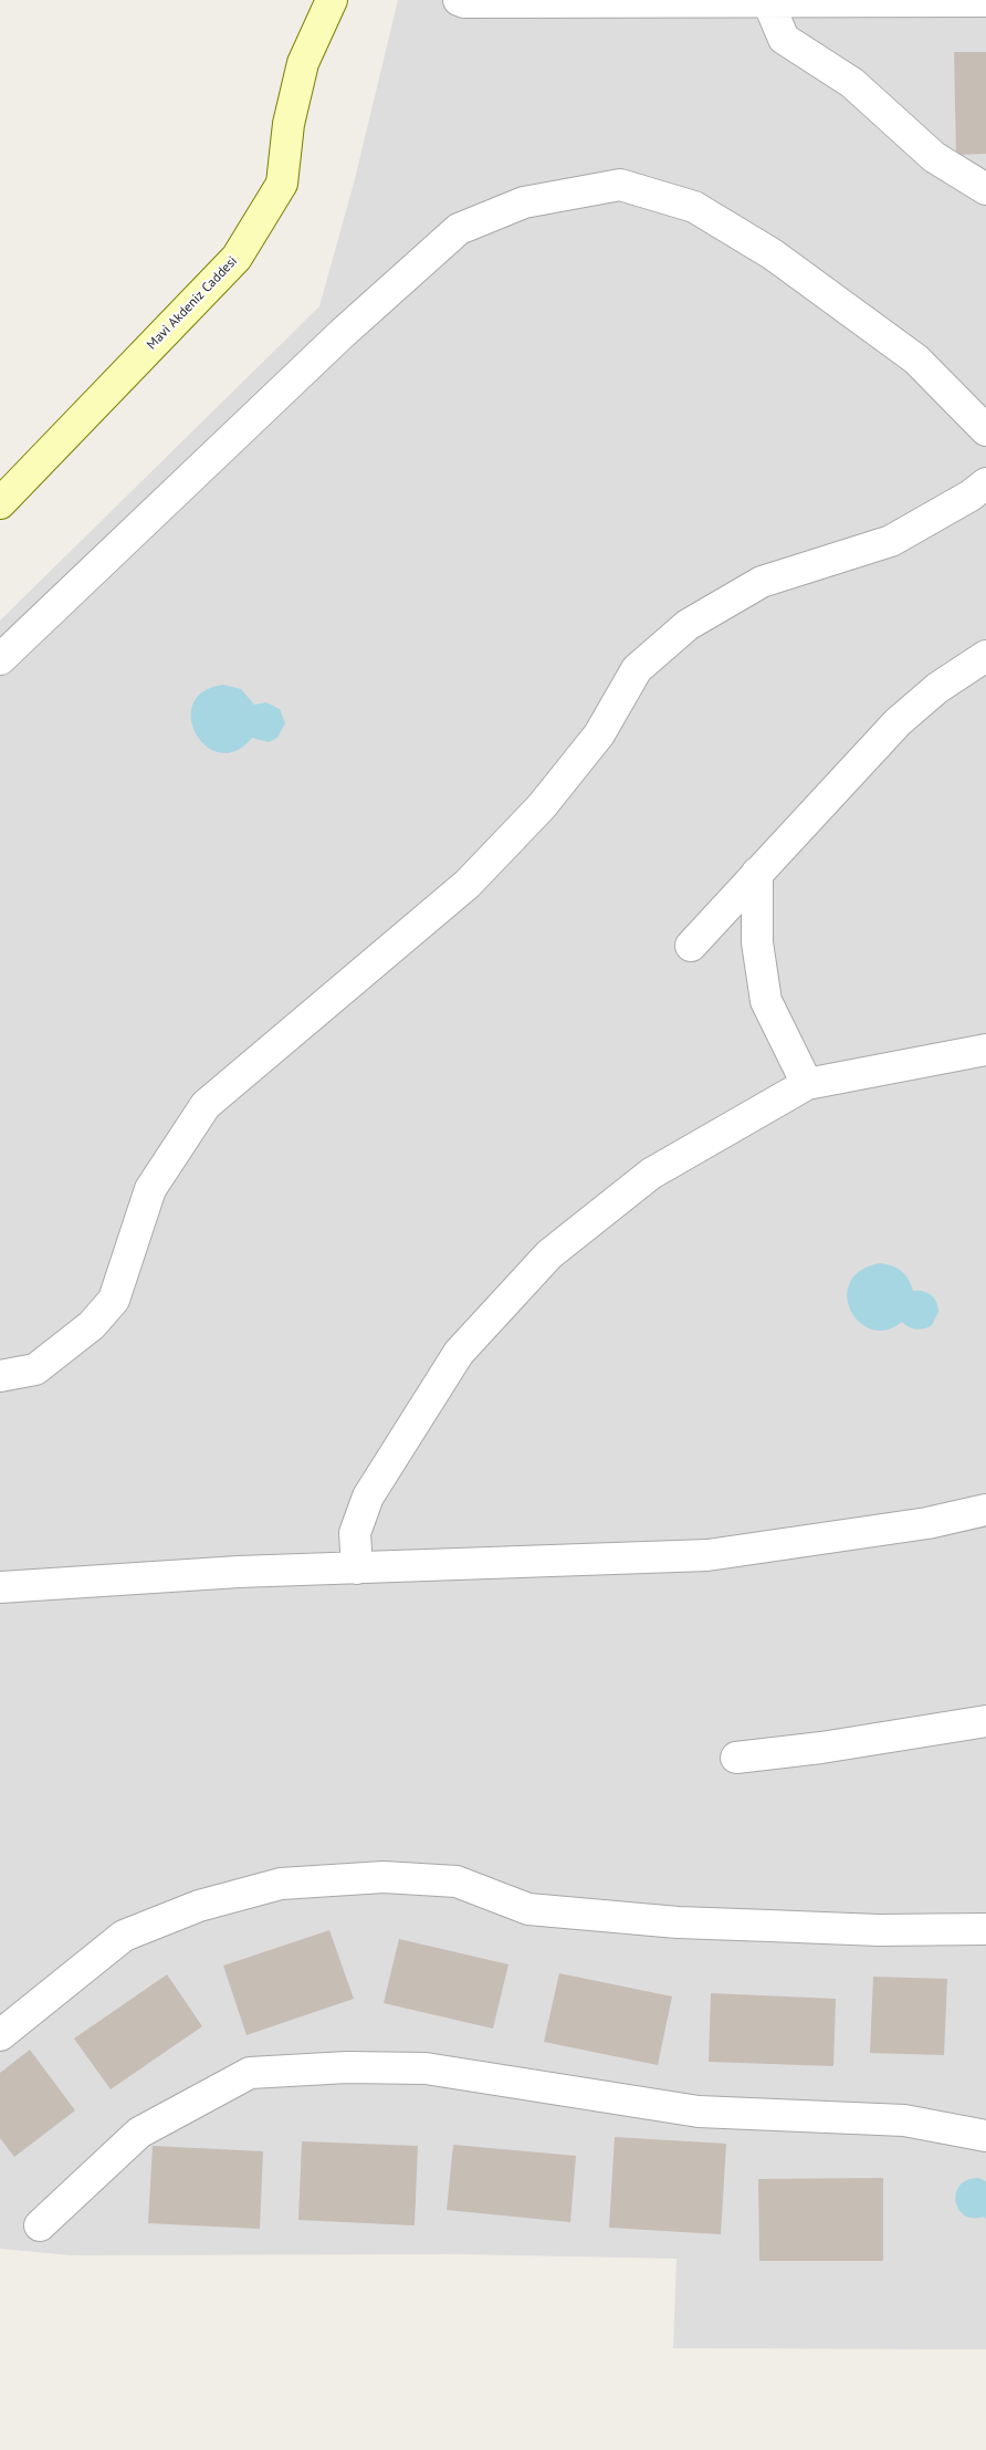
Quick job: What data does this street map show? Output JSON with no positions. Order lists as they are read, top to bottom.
{
  "streets": {
    "street": ["Mavi Akdeniz Caddesi"]
  }
}
